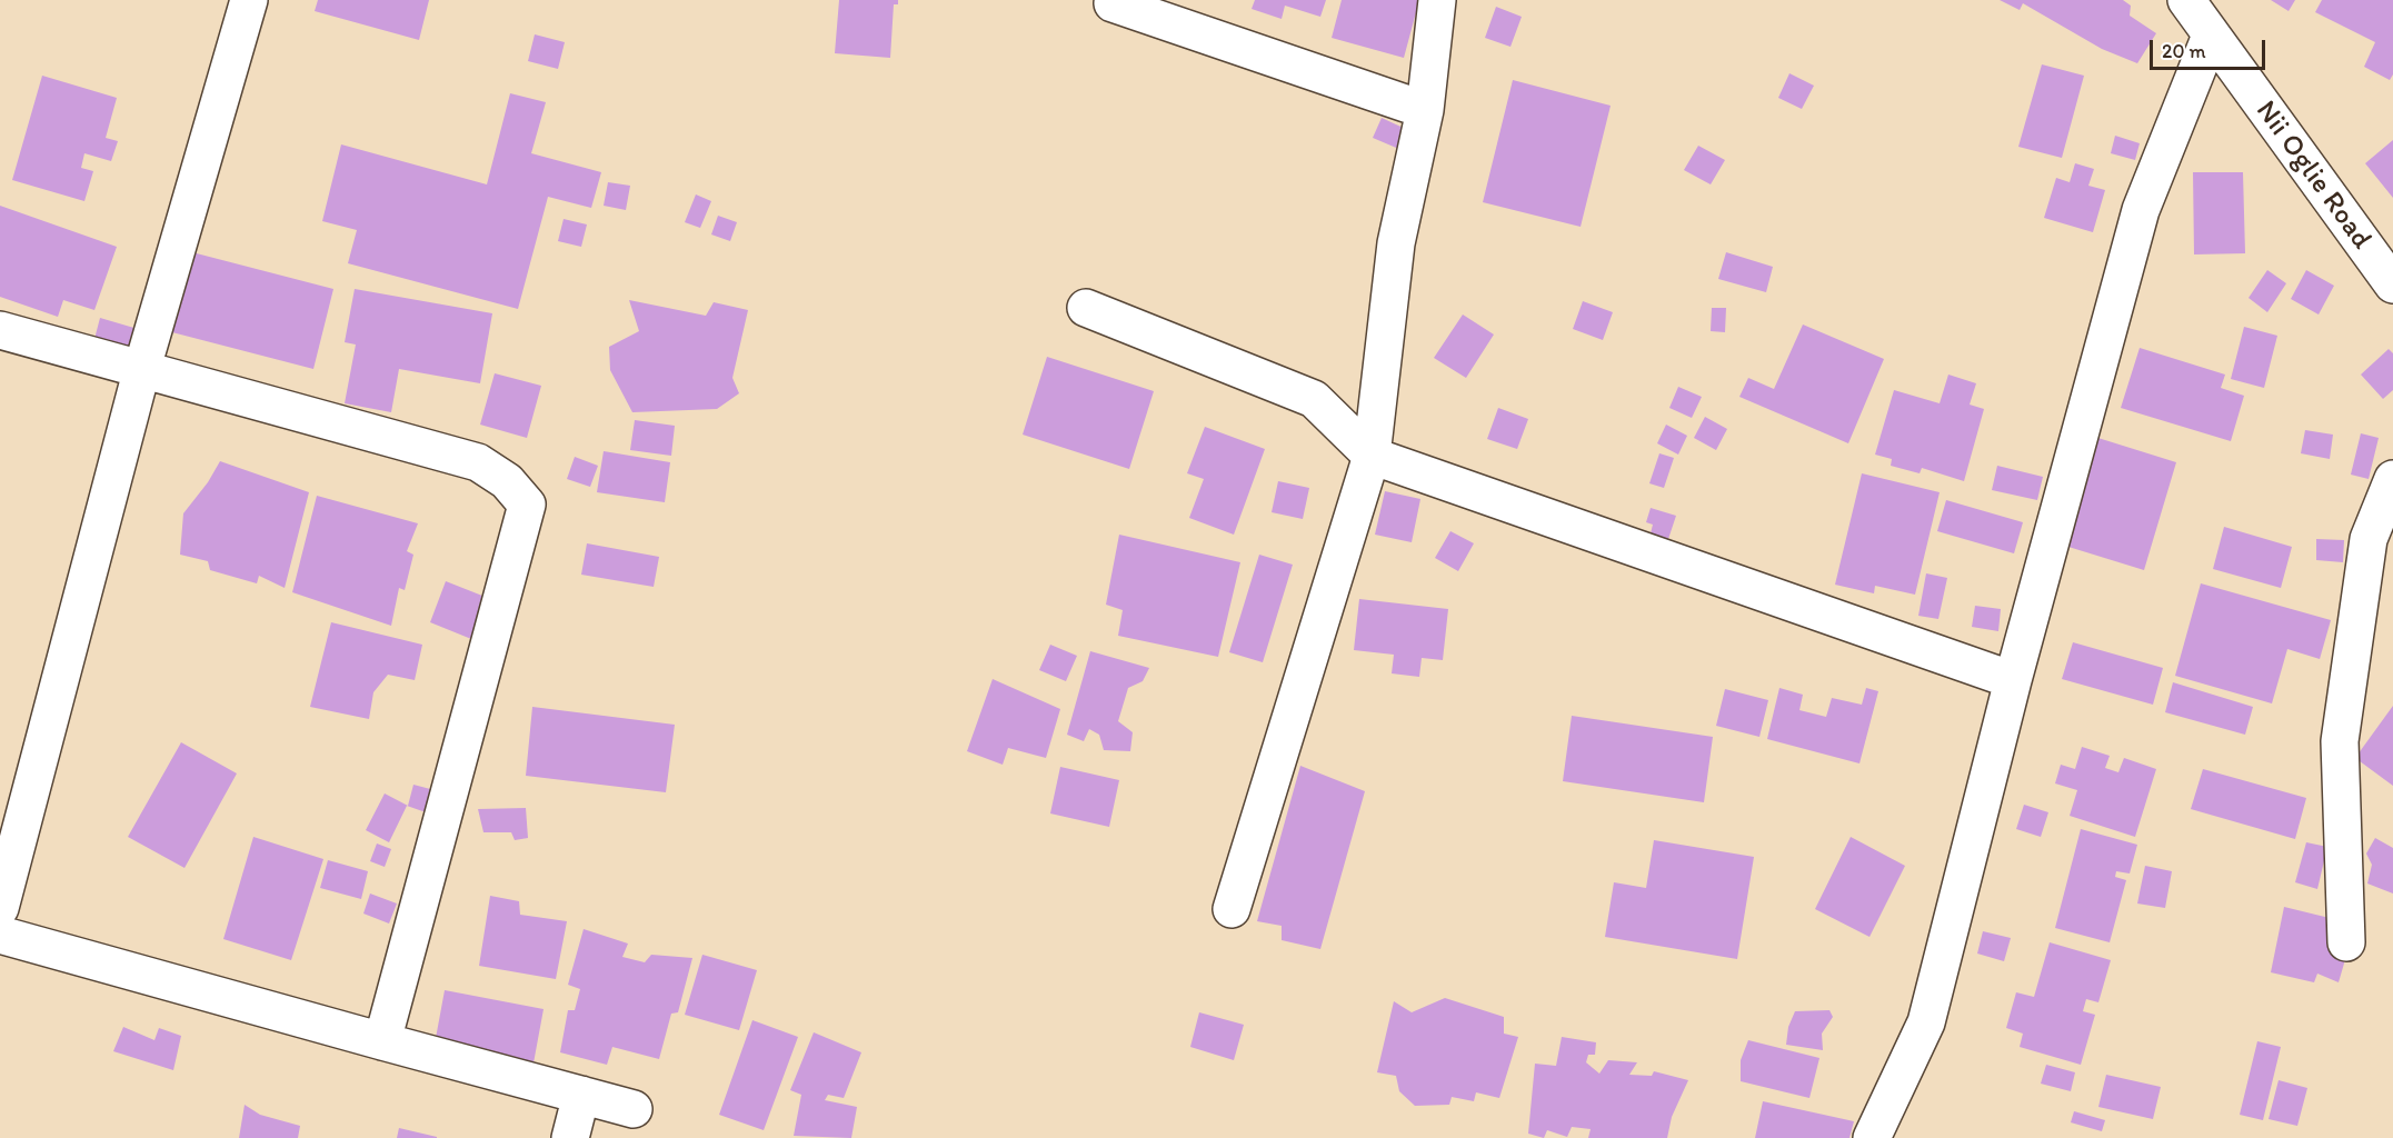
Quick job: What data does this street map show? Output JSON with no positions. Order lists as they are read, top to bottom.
{
  "streets": {
    "street": ["Nii Oglie Road"]
  },
  "scale_bar": "20 m"
}
